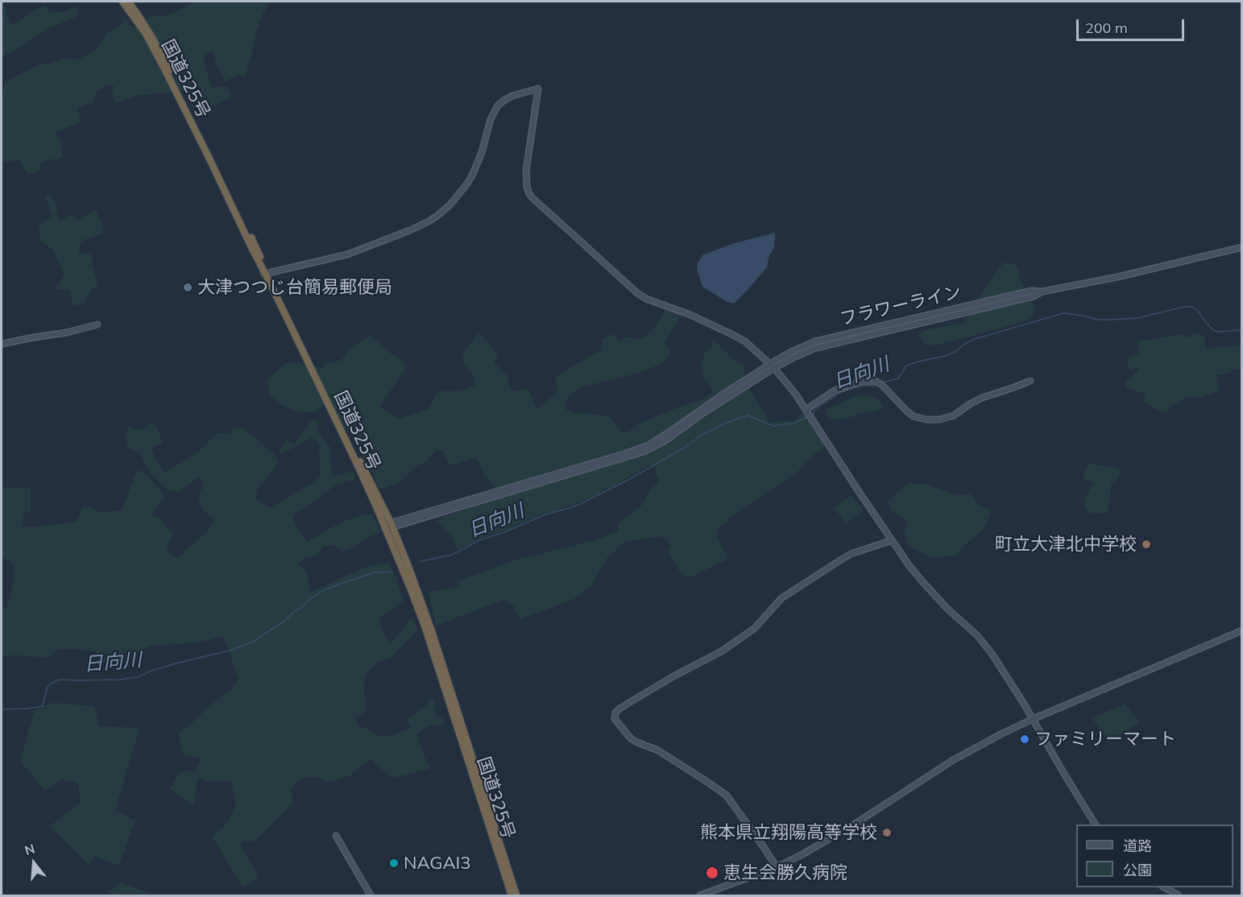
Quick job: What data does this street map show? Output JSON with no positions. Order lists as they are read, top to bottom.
{
  "streets": {
    "highway": ["国道325号"],
    "street": ["フラワーライン"]
  },
  "crossings": [
    ["国道325号", "フラワーライン"]
  ],
  "water": ["日向川"],
  "places": [
    "大津つつじ台簡易郵便局",
    "町立大津北中学校",
    "ファミリーマート",
    "熊本県立翔陽高等学校",
    "NAGAI3",
    "恵生会勝久病院"
  ],
  "legend": ["道路", "公園"],
  "scale_bar": "200 m",
  "north": "top"
}
